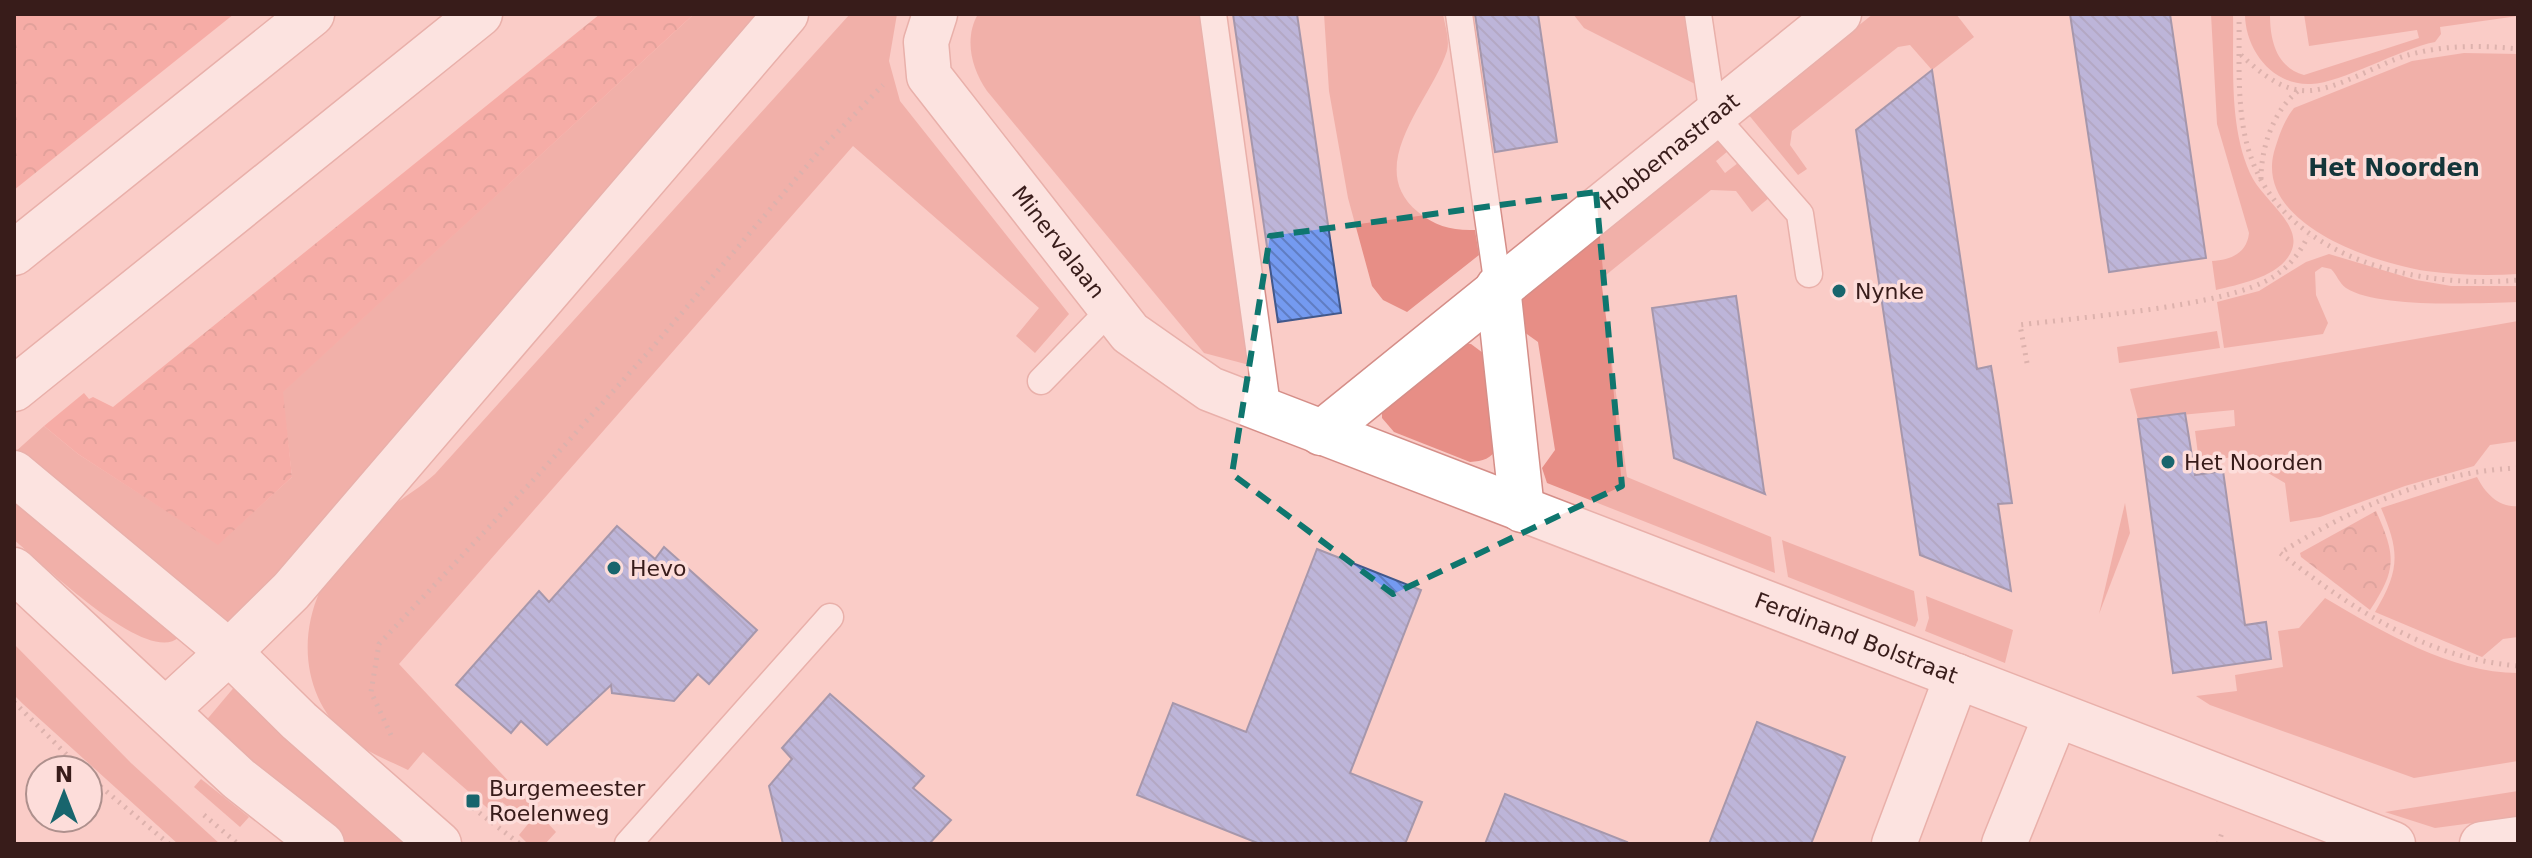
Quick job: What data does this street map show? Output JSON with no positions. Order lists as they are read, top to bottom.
{
  "streets": {
    "main road": ["Hobbemastraat", "Minervalaan", "Ferdinand Bolstraat"]
  },
  "crossings": [
    ["Hobbemastraat", "Minervalaan"],
    ["Hobbemastraat", "Ferdinand Bolstraat"],
    ["Minervalaan", "Ferdinand Bolstraat"]
  ],
  "districts": ["Het Noorden"],
  "places": {
    "other": ["Nynke", "Het Noorden", "Hevo"],
    "transit": ["Burgemeester Roelenweg"]
  },
  "north": "top"
}
